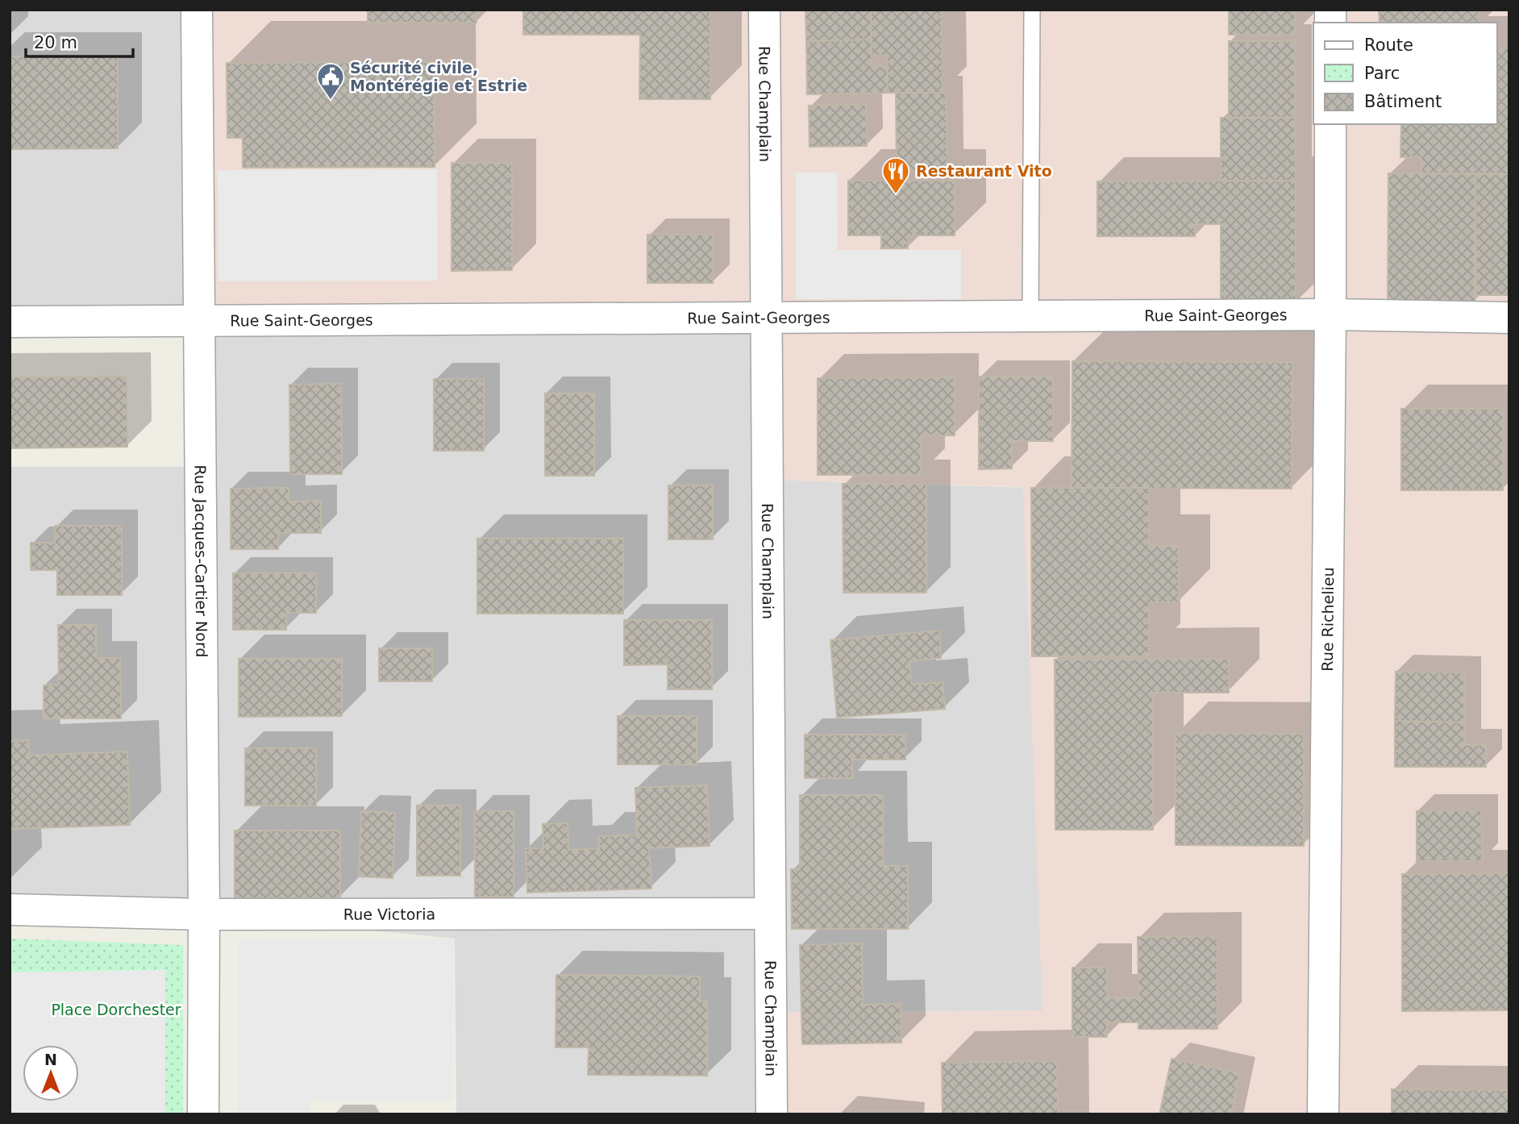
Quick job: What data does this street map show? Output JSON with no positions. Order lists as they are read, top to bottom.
{
  "streets": {
    "street": [
      "Rue Champlain",
      "Rue Saint-Georges",
      "Rue Jacques-Cartier Nord",
      "Rue Richelieu",
      "Rue Victoria"
    ]
  },
  "crossings": [
    ["Rue Champlain", "Rue Saint-Georges"],
    ["Rue Champlain", "Rue Victoria"],
    ["Rue Saint-Georges", "Rue Jacques-Cartier Nord"],
    ["Rue Saint-Georges", "Rue Richelieu"],
    ["Rue Jacques-Cartier Nord", "Rue Victoria"]
  ],
  "parks": ["Place Dorchester"],
  "places": {
    "public building": ["Sécurité civile, Montérégie et Estrie"],
    "restaurant": ["Restaurant Vito"]
  },
  "legend": ["Route", "Parc", "Bâtiment"],
  "scale_bar": "20 m",
  "north": "top"
}
